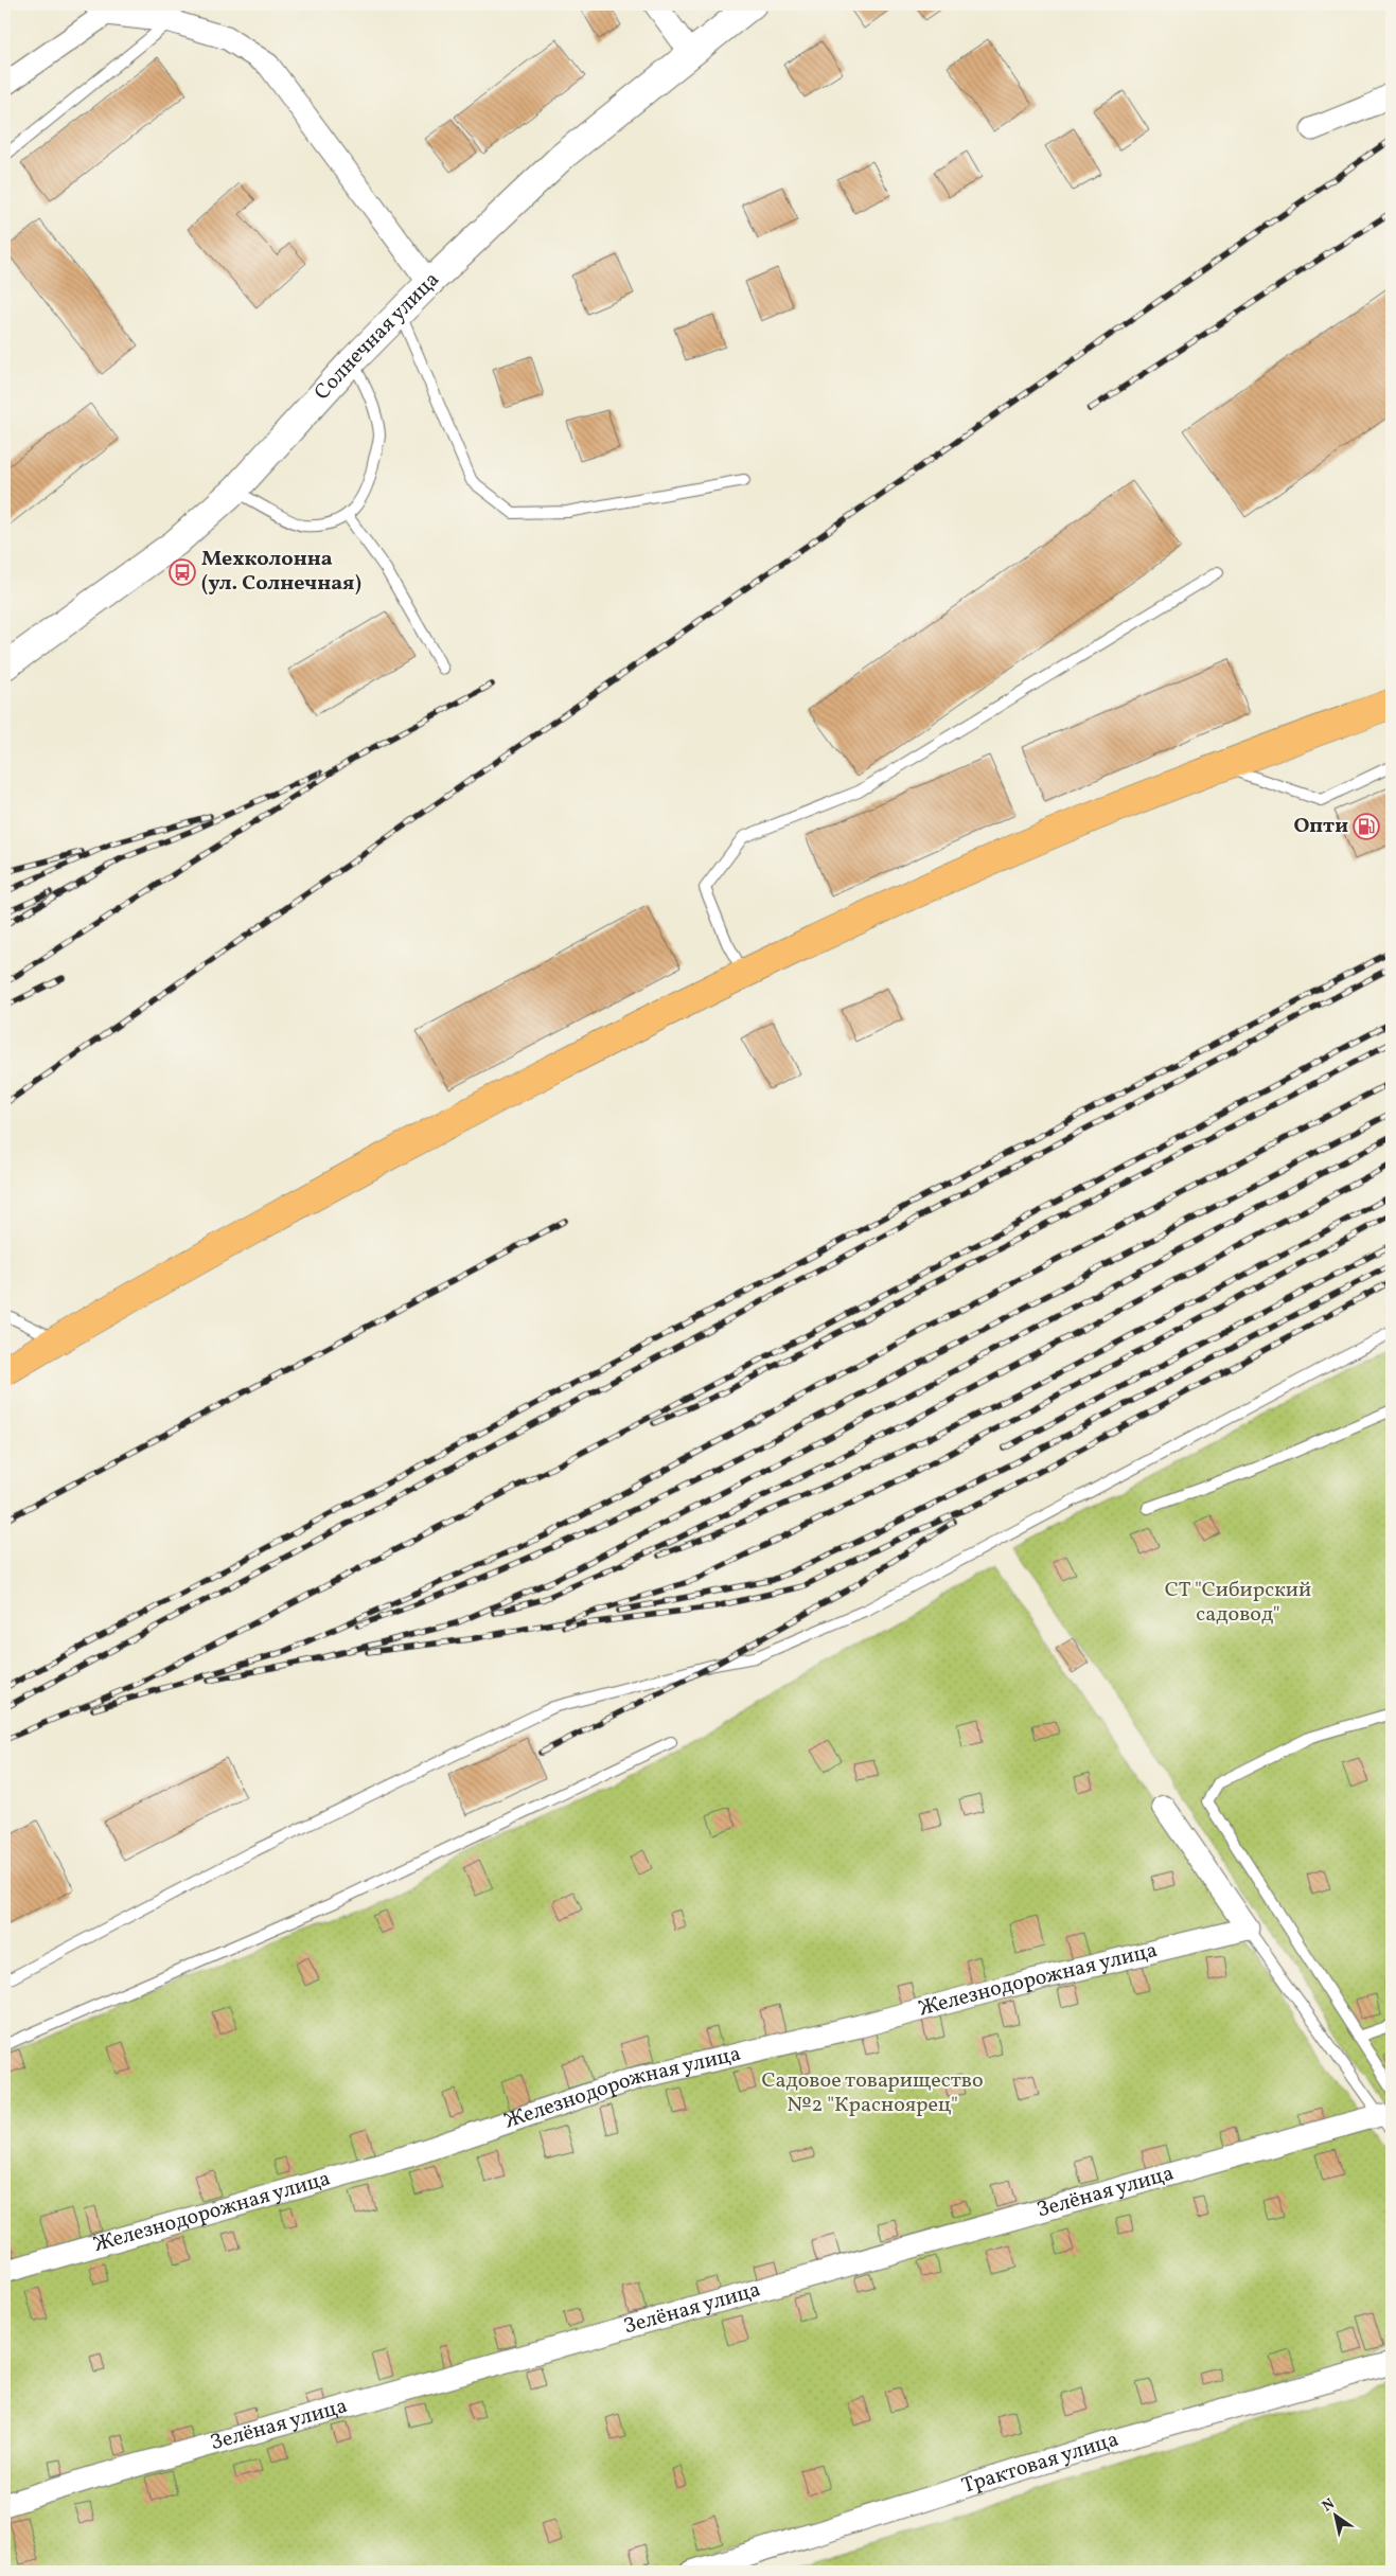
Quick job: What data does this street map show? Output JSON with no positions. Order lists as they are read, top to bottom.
{
  "streets": {
    "street": [
      "Солнечная улица",
      "Железнодорожная улица",
      "Зелёная улица",
      "Трактовая улица"
    ]
  },
  "parks": ["СТ \"Сибирский садовод\"", "Садовое товарищество №2 \"Красноярец\""],
  "places": {
    "bus stop": ["Мехколонна (ул. Солнечная)"],
    "fuel station": ["Опти"]
  },
  "north": "top left"
}
